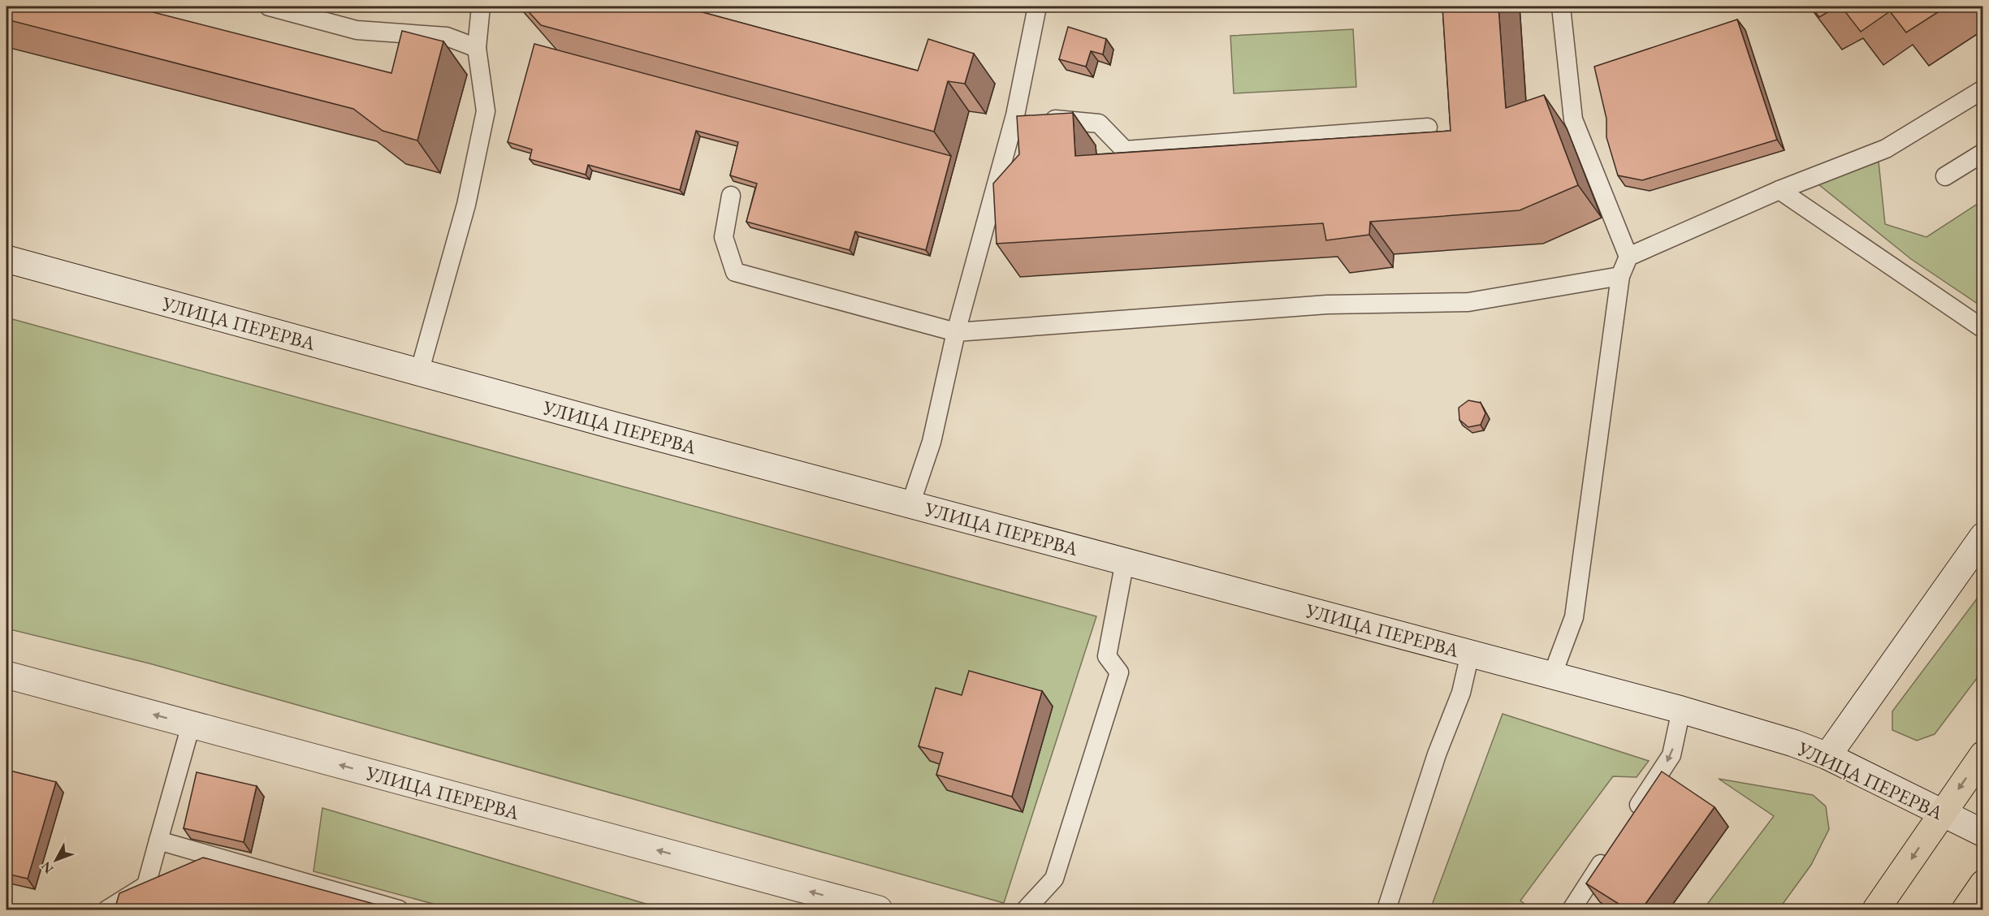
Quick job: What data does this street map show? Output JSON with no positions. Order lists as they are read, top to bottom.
{
  "streets": {
    "main road": ["УЛИЦА ПЕРЕРВА"]
  },
  "north": "bottom left"
}
